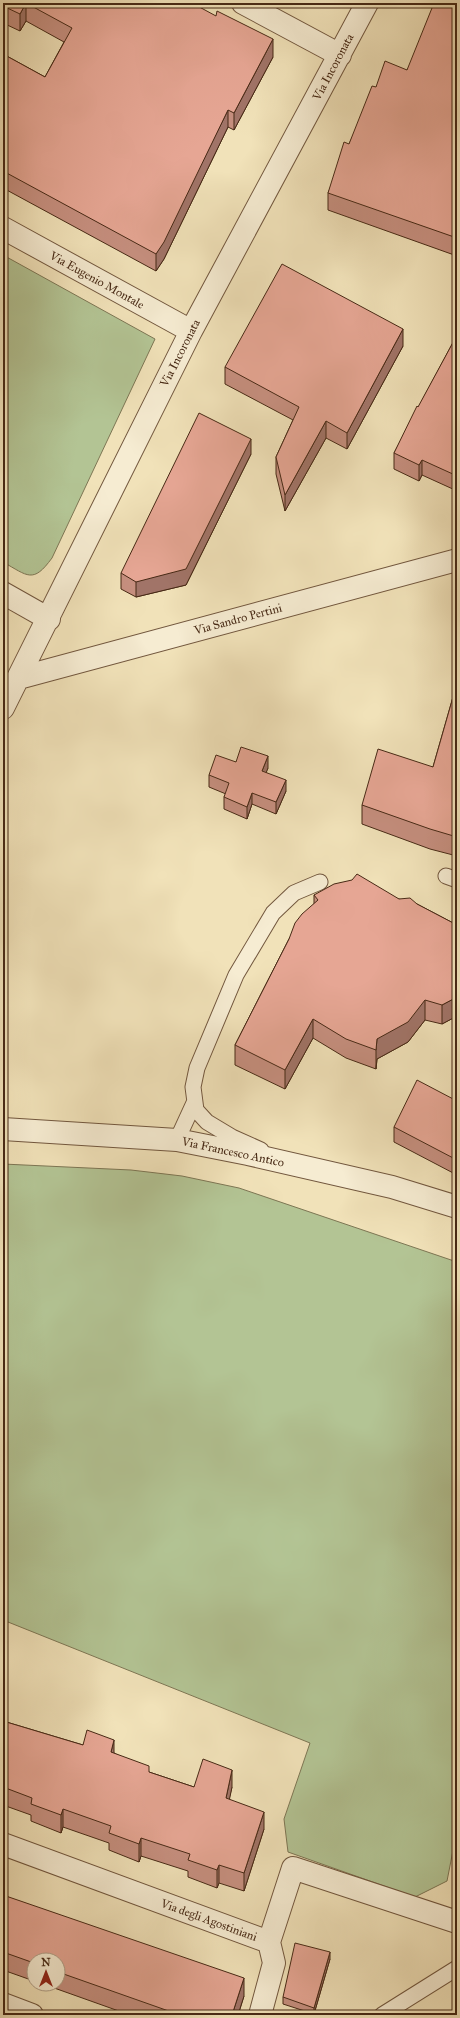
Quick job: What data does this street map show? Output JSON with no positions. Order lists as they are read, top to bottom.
{
  "streets": {
    "street": [
      "Via Incoronata",
      "Via Eugenio Montale",
      "Via Sandro Pertini",
      "Via Francesco Antico",
      "Via degli Agostiniani"
    ]
  },
  "crossings": [
    ["Via Incoronata", "Via Eugenio Montale"],
    ["Via Incoronata", "Via Sandro Pertini"]
  ],
  "north": "top"
}
